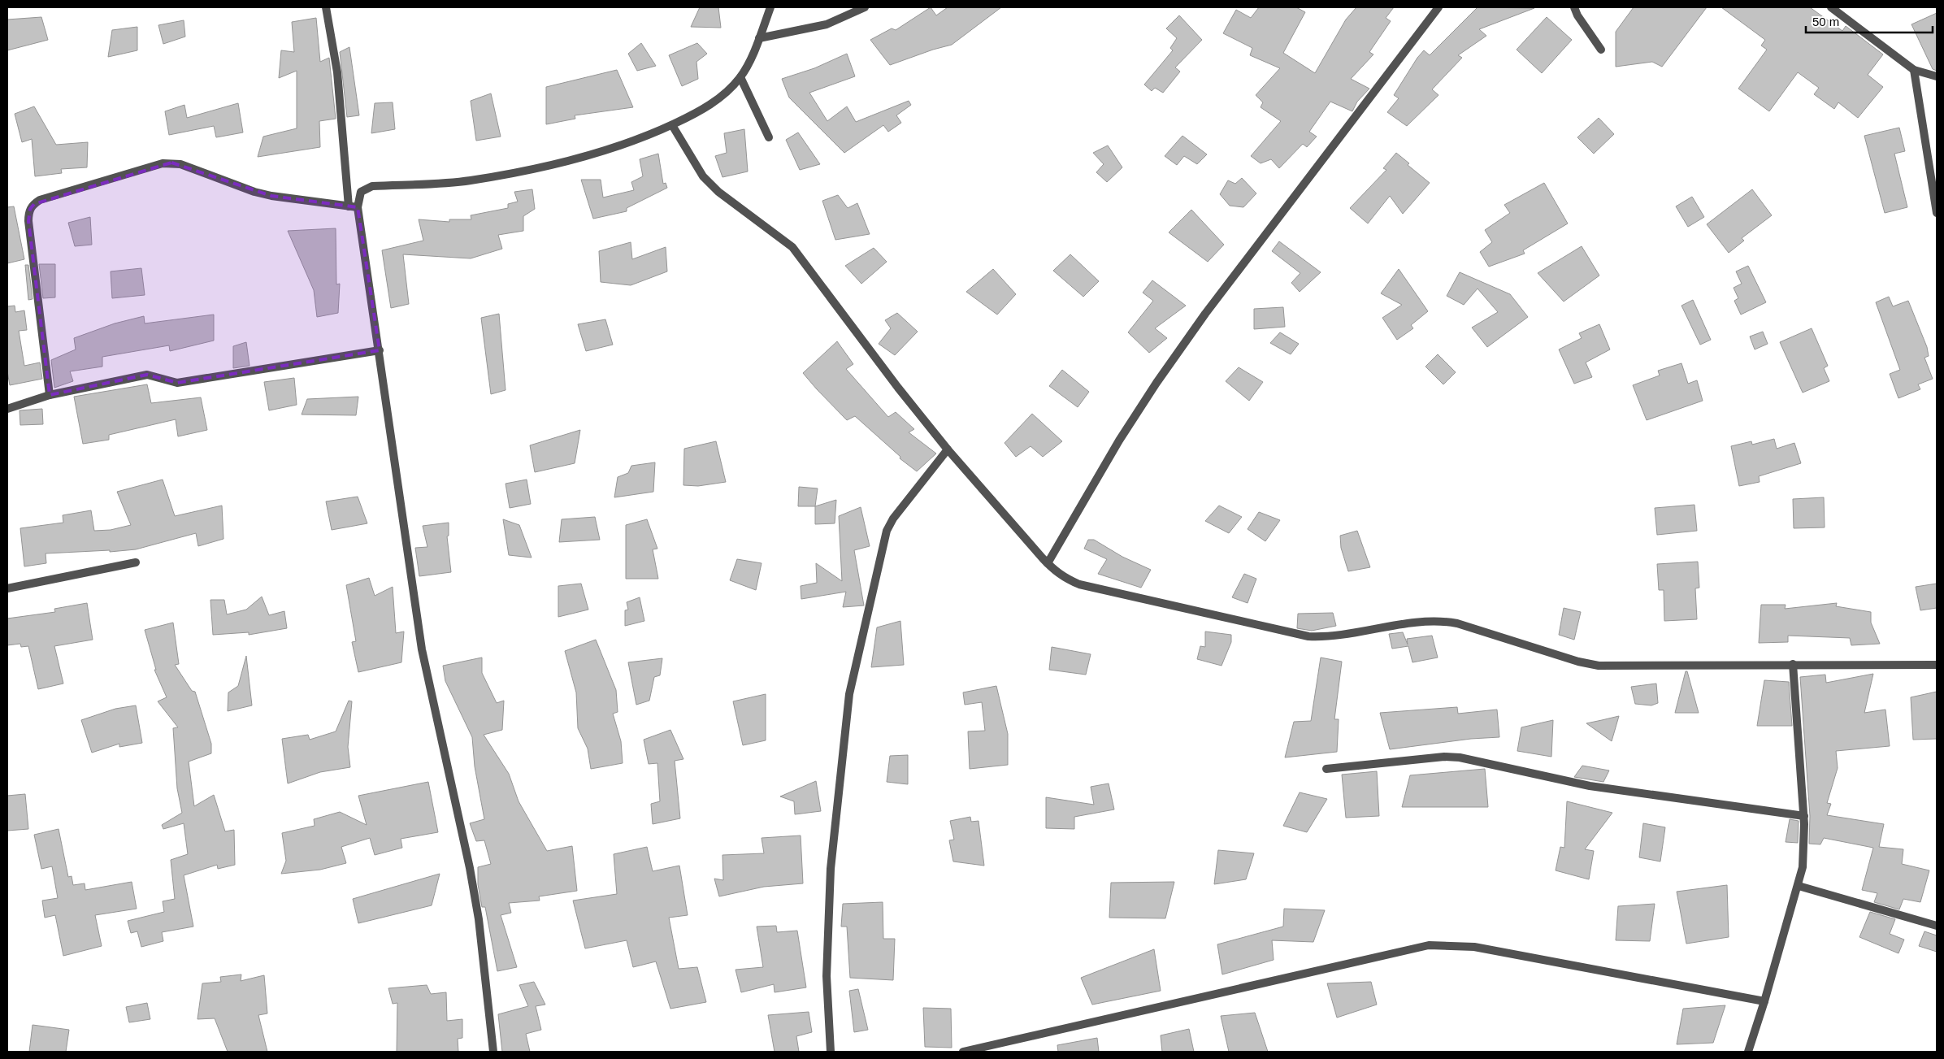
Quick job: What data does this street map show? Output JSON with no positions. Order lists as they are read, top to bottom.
{
  "scale_bar": "50 m"
}
